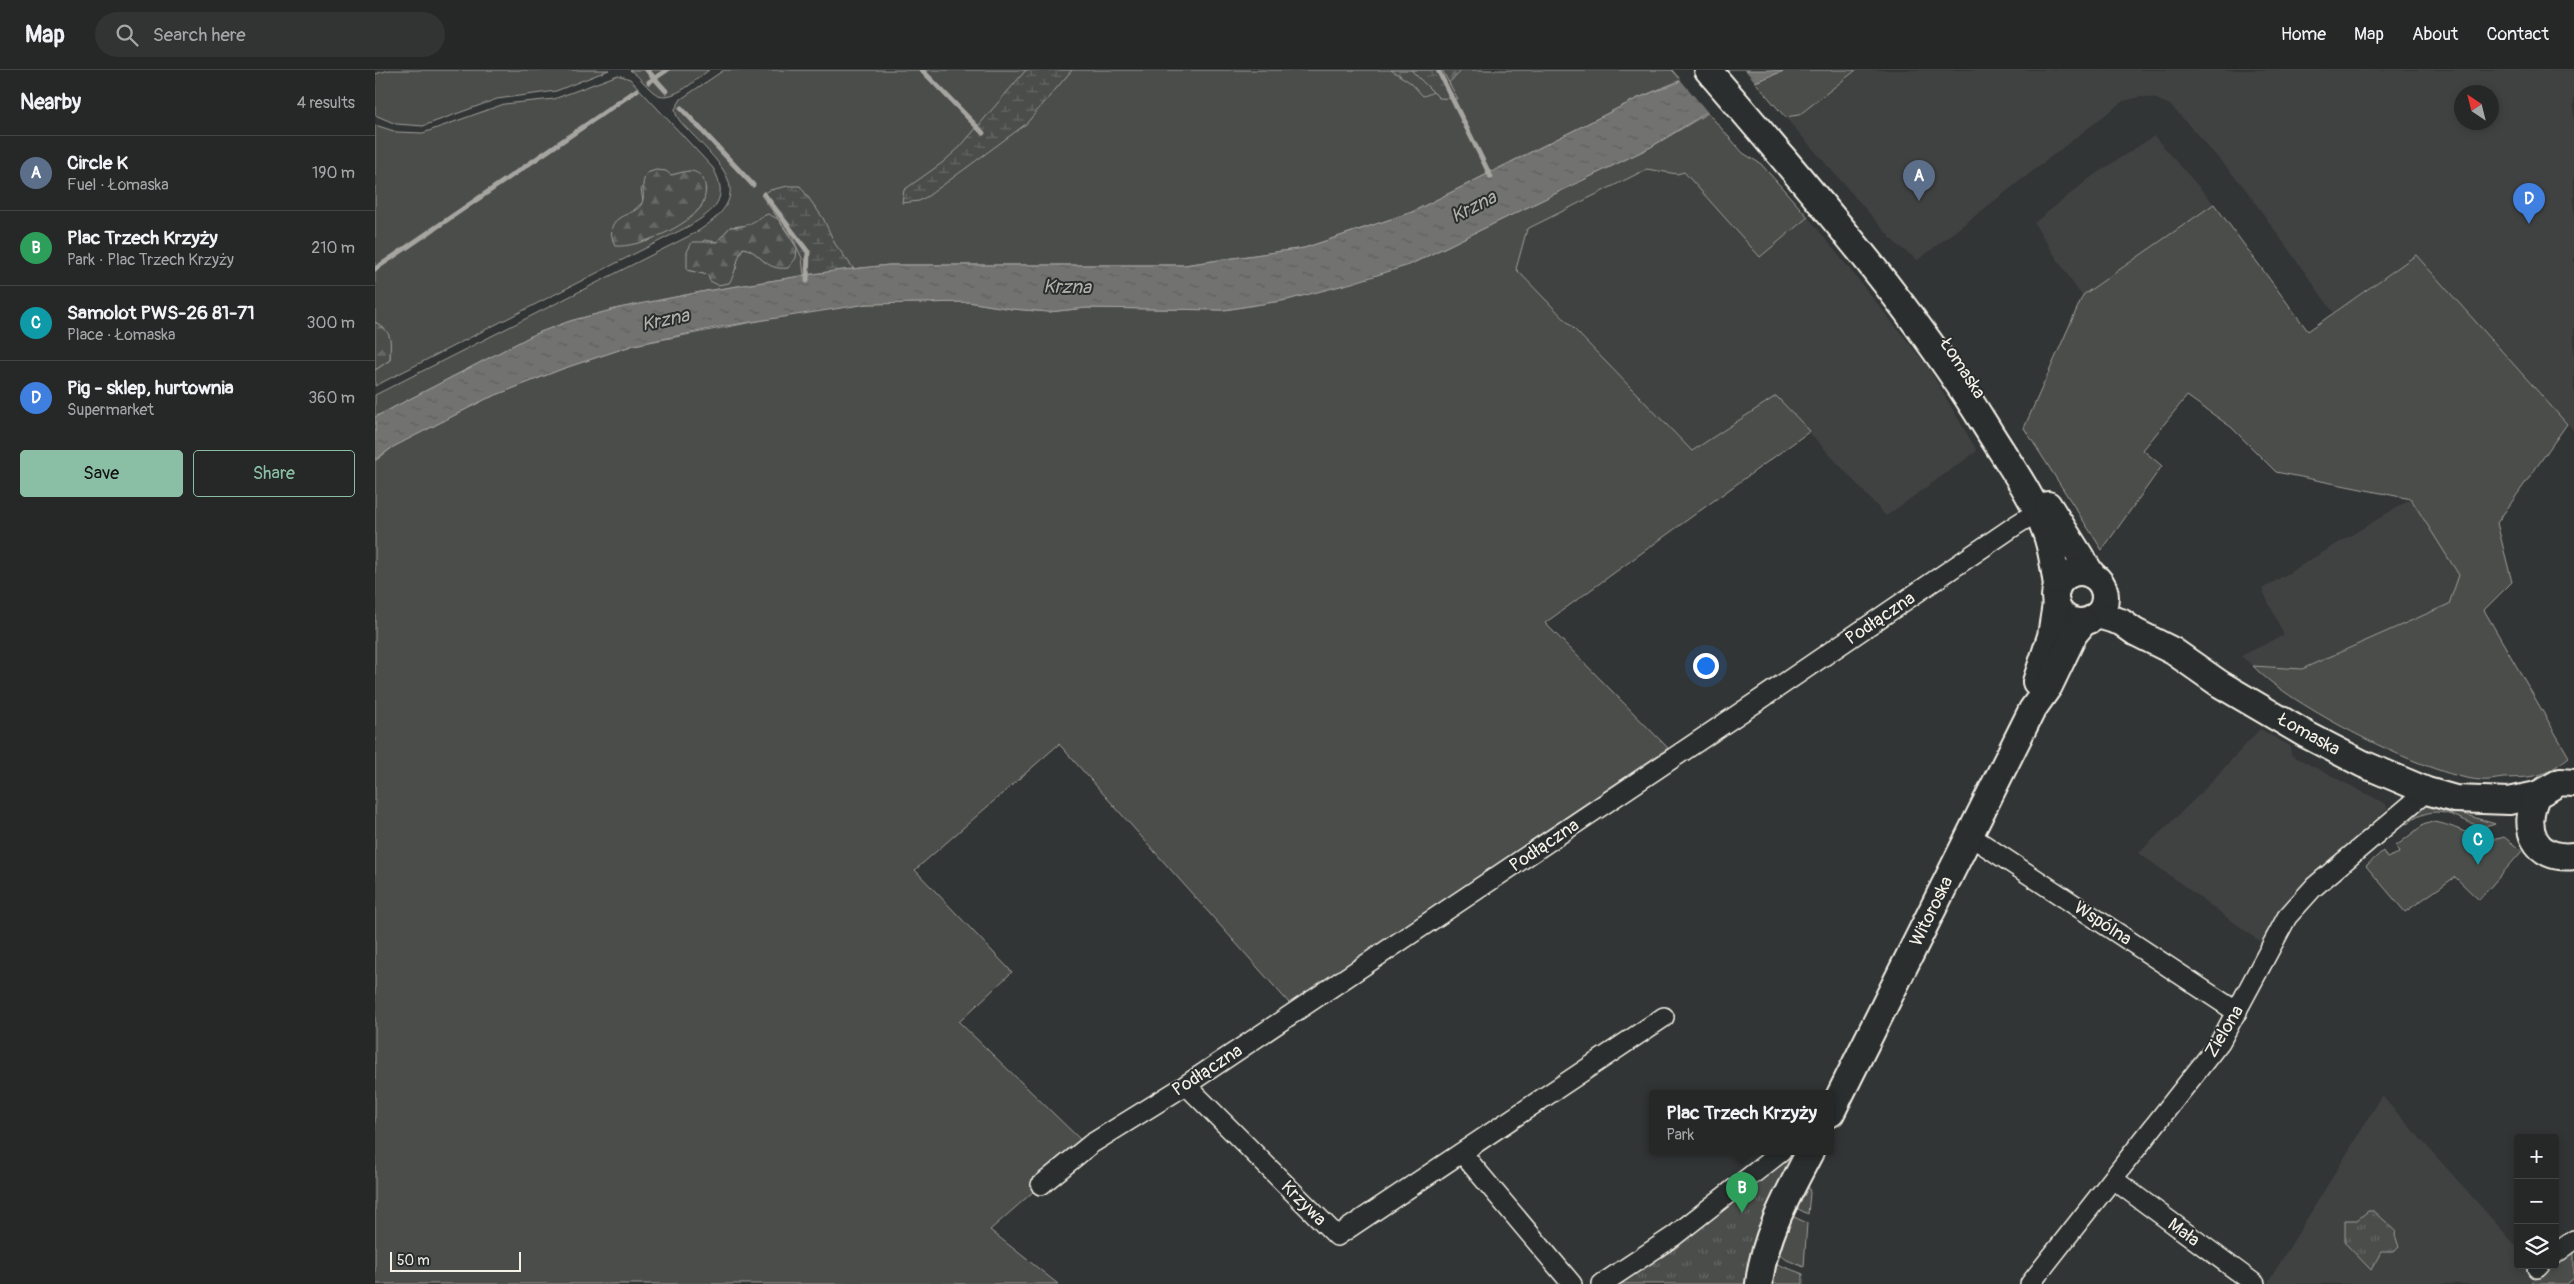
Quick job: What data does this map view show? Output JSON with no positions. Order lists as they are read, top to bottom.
{
  "streets": {
    "main road": ["Łomaska", "Witoroska"],
    "street": [
      "Podłączna",
      "Wspólna",
      "Zielona",
      "Krzywa",
      "Mała"
    ]
  },
  "crossings": [
    ["Łomaska", "Podłączna"],
    ["Łomaska", "Witoroska"],
    ["Łomaska", "Zielona"],
    ["Podłączna", "Witoroska"],
    ["Podłączna", "Krzywa"],
    ["Witoroska", "Wspólna"],
    ["Wspólna", "Zielona"],
    ["Zielona", "Mała"]
  ],
  "water": ["Krzna"],
  "scale_bar": "50 m",
  "north": "top left",
  "page": {
    "header": "Map",
    "search": "Search here",
    "nav": [
      "Home",
      "Map",
      "About",
      "Contact"
    ],
    "heading": ["Nearby", "4 results"],
    "list": [
      {
        "mark": "A",
        "name": "Circle K",
        "note": "Fuel · Łomaska",
        "value": "190 m"
      },
      {
        "mark": "B",
        "name": "Plac Trzech Krzyży",
        "note": "Park · Plac Trzech Krzyży",
        "value": "210 m"
      },
      {
        "mark": "C",
        "name": "Samolot PWS-26 81-71",
        "note": "Place · Łomaska",
        "value": "300 m"
      },
      {
        "mark": "D",
        "name": "Pig - sklep, hurtownia",
        "note": "Supermarket",
        "value": "360 m"
      }
    ],
    "pins": [
      "A",
      "D",
      "C",
      "B"
    ],
    "buttons": ["Save", "Share"],
    "popup": ["Plac Trzech Krzyży", "Park"],
    "map_buttons": ["+", "−"],
    "scale": "50 m"
  }
}
